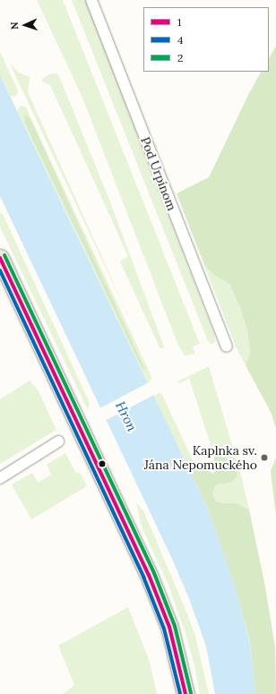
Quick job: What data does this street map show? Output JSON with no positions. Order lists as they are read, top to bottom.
{
  "streets": {
    "street": ["Pod Urpínom"]
  },
  "water": ["Hron"],
  "places": ["Kaplnka sv. Jána Nepomuckého"],
  "lines": ["transit line 2", "transit line 1", "transit line 4"],
  "legend": ["1", "4", "2"],
  "north": "left"
}
